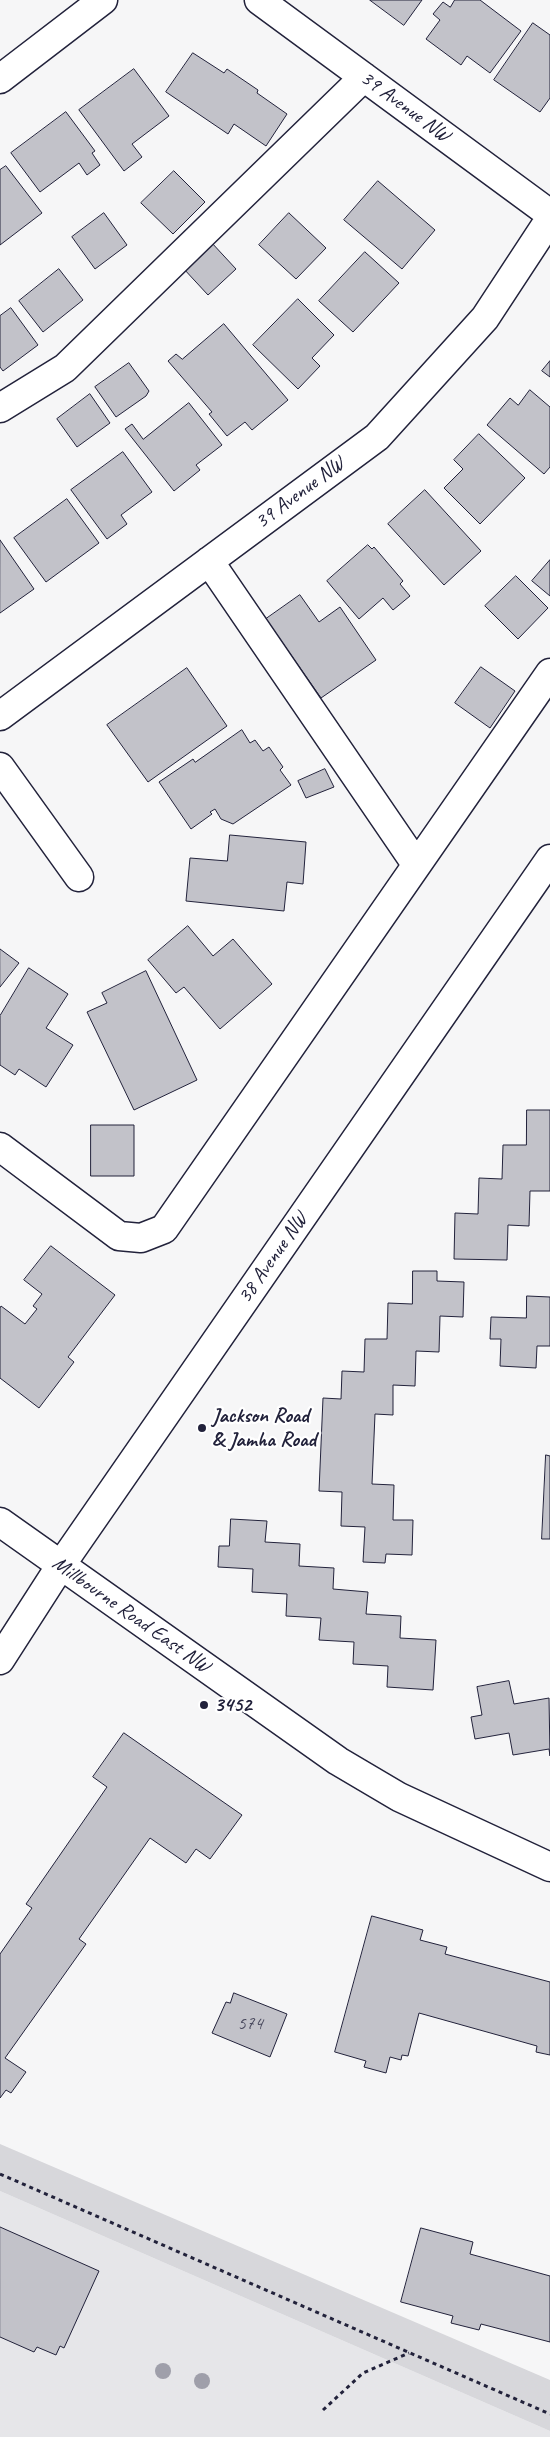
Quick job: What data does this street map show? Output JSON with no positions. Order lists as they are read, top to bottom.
{
  "streets": {
    "street": ["39 Avenue NW", "38 Avenue NW", "Millbourne Road East NW"]
  },
  "crossings": [
    ["38 Avenue NW", "Millbourne Road East NW"]
  ],
  "places": ["Jackson Road & Jamha Road", "3452"],
  "house_numbers": ["574"]
}
